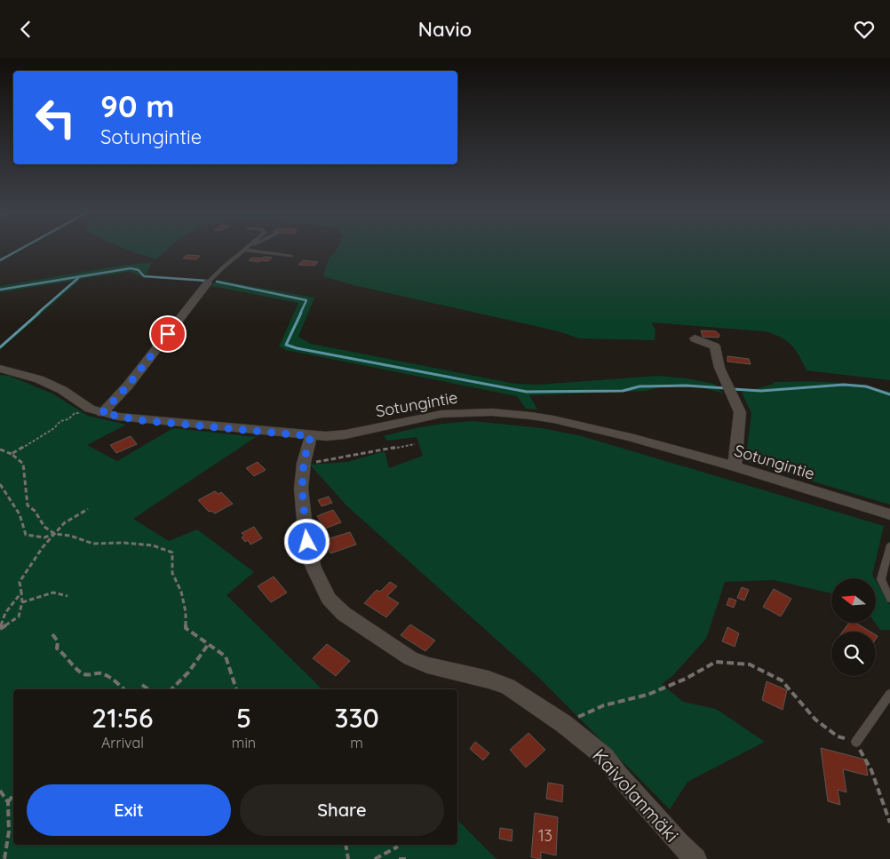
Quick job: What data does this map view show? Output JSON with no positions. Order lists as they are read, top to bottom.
{
  "streets": {
    "street": ["Sotungintie", "Kaivolanmäki"]
  },
  "crossings": [
    ["Sotungintie", "Kaivolanmäki"]
  ],
  "house_numbers": ["13"],
  "north": "left",
  "page": {
    "header": "Navio",
    "turn": ["90 m", "Sotungintie"],
    "eta": [
      "21:56",
      "Arrival",
      "5",
      "min",
      "330",
      "m"
    ],
    "buttons": ["Exit", "Share"]
  }
}
